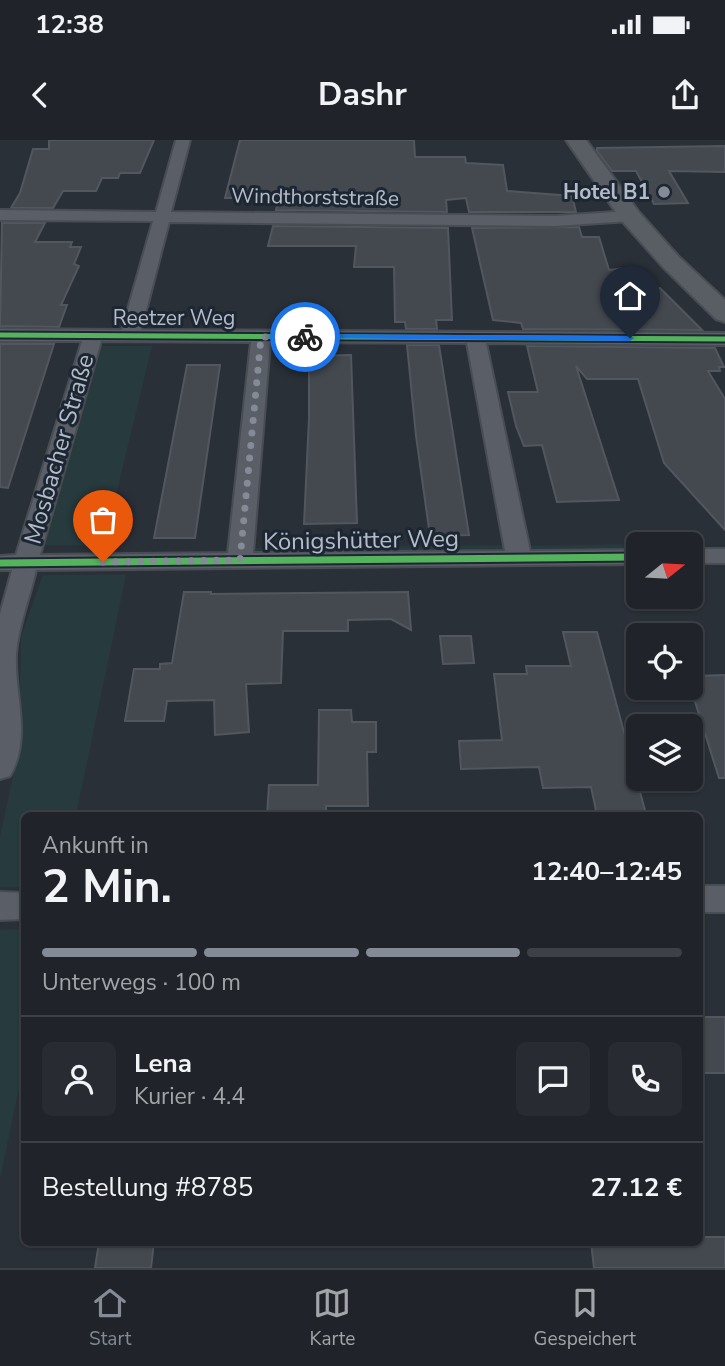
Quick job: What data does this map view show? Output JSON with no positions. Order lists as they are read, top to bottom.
{
  "streets": {
    "street": [
      "Windthorststraße",
      "Reetzer Weg",
      "Mosbacher Straße",
      "Königshütter Weg"
    ]
  },
  "crossings": [
    ["Reetzer Weg", "Mosbacher Straße"],
    ["Reetzer Weg", "Königshütter Weg"],
    ["Mosbacher Straße", "Königshütter Weg"]
  ],
  "places": ["Hotel B1"],
  "north": "right",
  "page": {
    "status": "12:38",
    "header": "Dashr",
    "heading": ["2 Min.", "Ankunft in", "12:40–12:45"],
    "panel": [
      "Lena",
      "Kurier · 4.4",
      "Bestellung #8785",
      "27.12 €"
    ],
    "bar": "Unterwegs · 100 m",
    "tabs": ["Start", "Karte", "Gespeichert"]
  }
}
